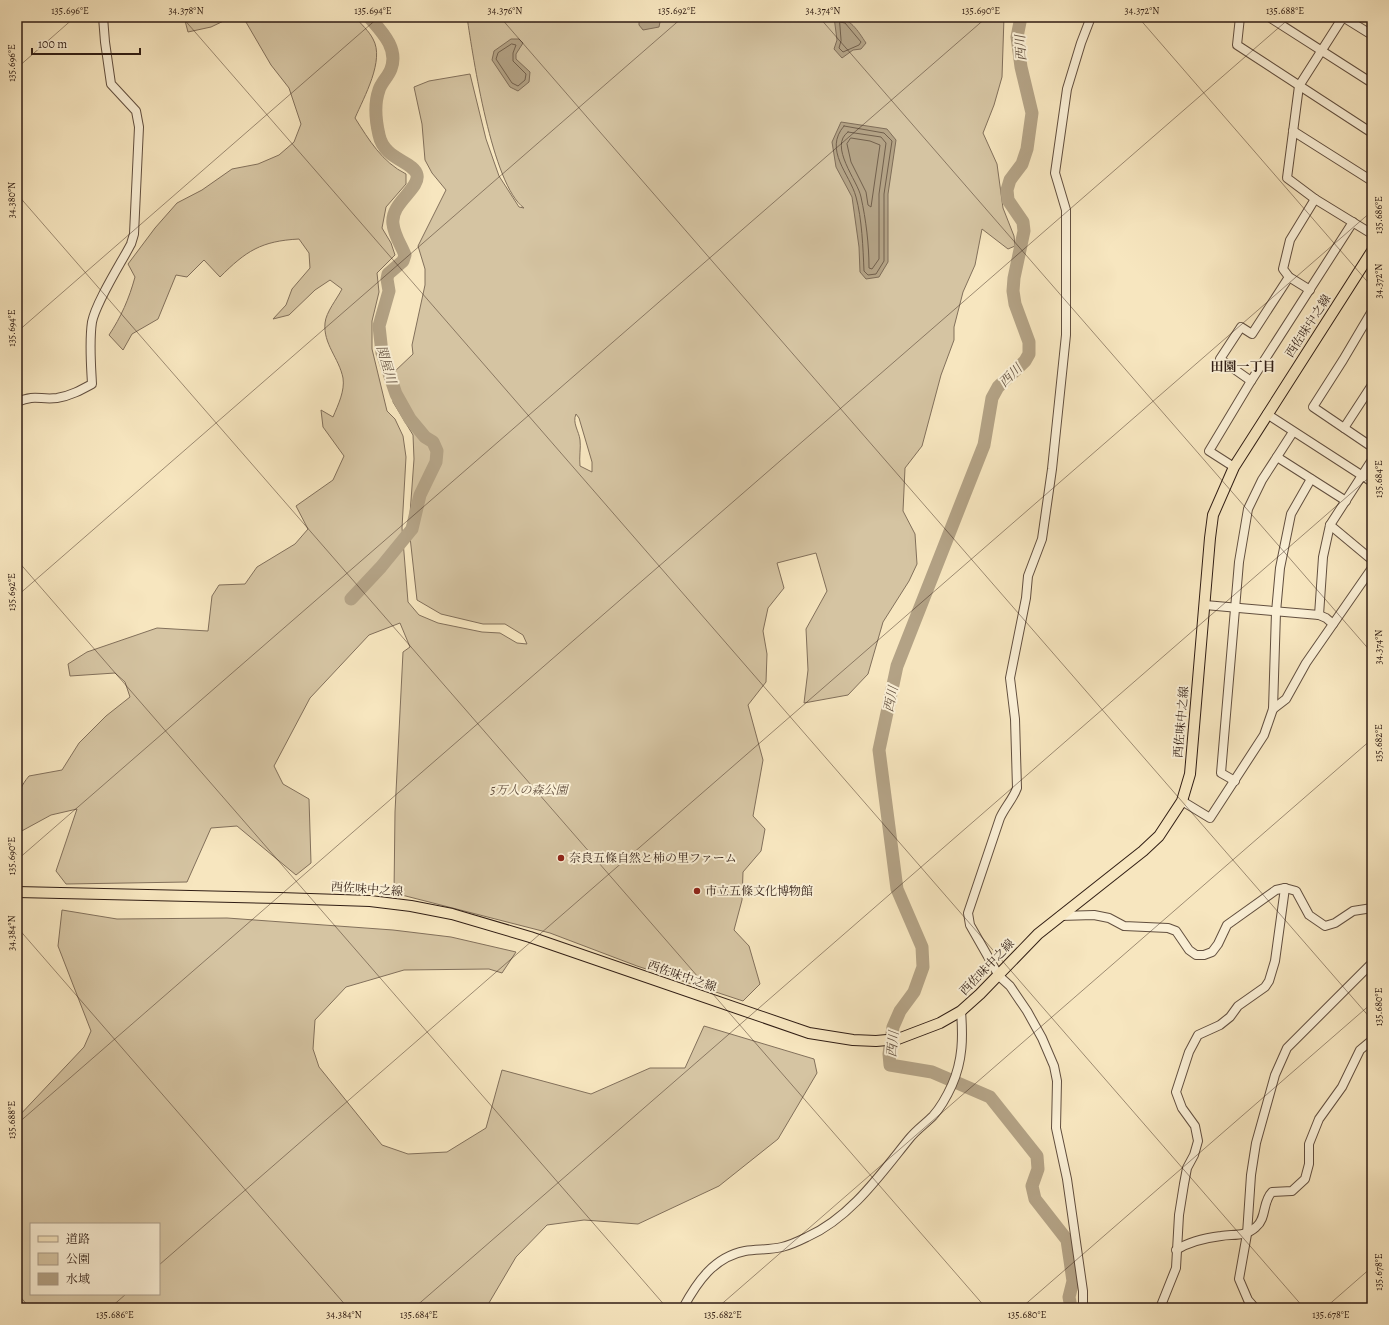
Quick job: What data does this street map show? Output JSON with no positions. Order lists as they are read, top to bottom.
{
  "streets": {
    "main road": ["西佐味中之線"]
  },
  "districts": ["田園一丁目"],
  "water": ["西川", "関屋川"],
  "parks": ["5万人の森公園"],
  "places": ["奈良五條自然と柿の里ファーム", "市立五條文化博物館"],
  "legend": ["道路", "公園", "水域"],
  "scale_bar": "100 m",
  "coordinates": [
    "135.696°E",
    "34.378°N",
    "135.694°E",
    "34.376°N",
    "135.692°E",
    "34.374°N",
    "135.690°E",
    "34.372°N",
    "135.688°E",
    "34.380°N",
    "135.686°E",
    "135.684°E",
    "135.682°E",
    "34.384°N",
    "135.680°E",
    "135.678°E"
  ]
}
